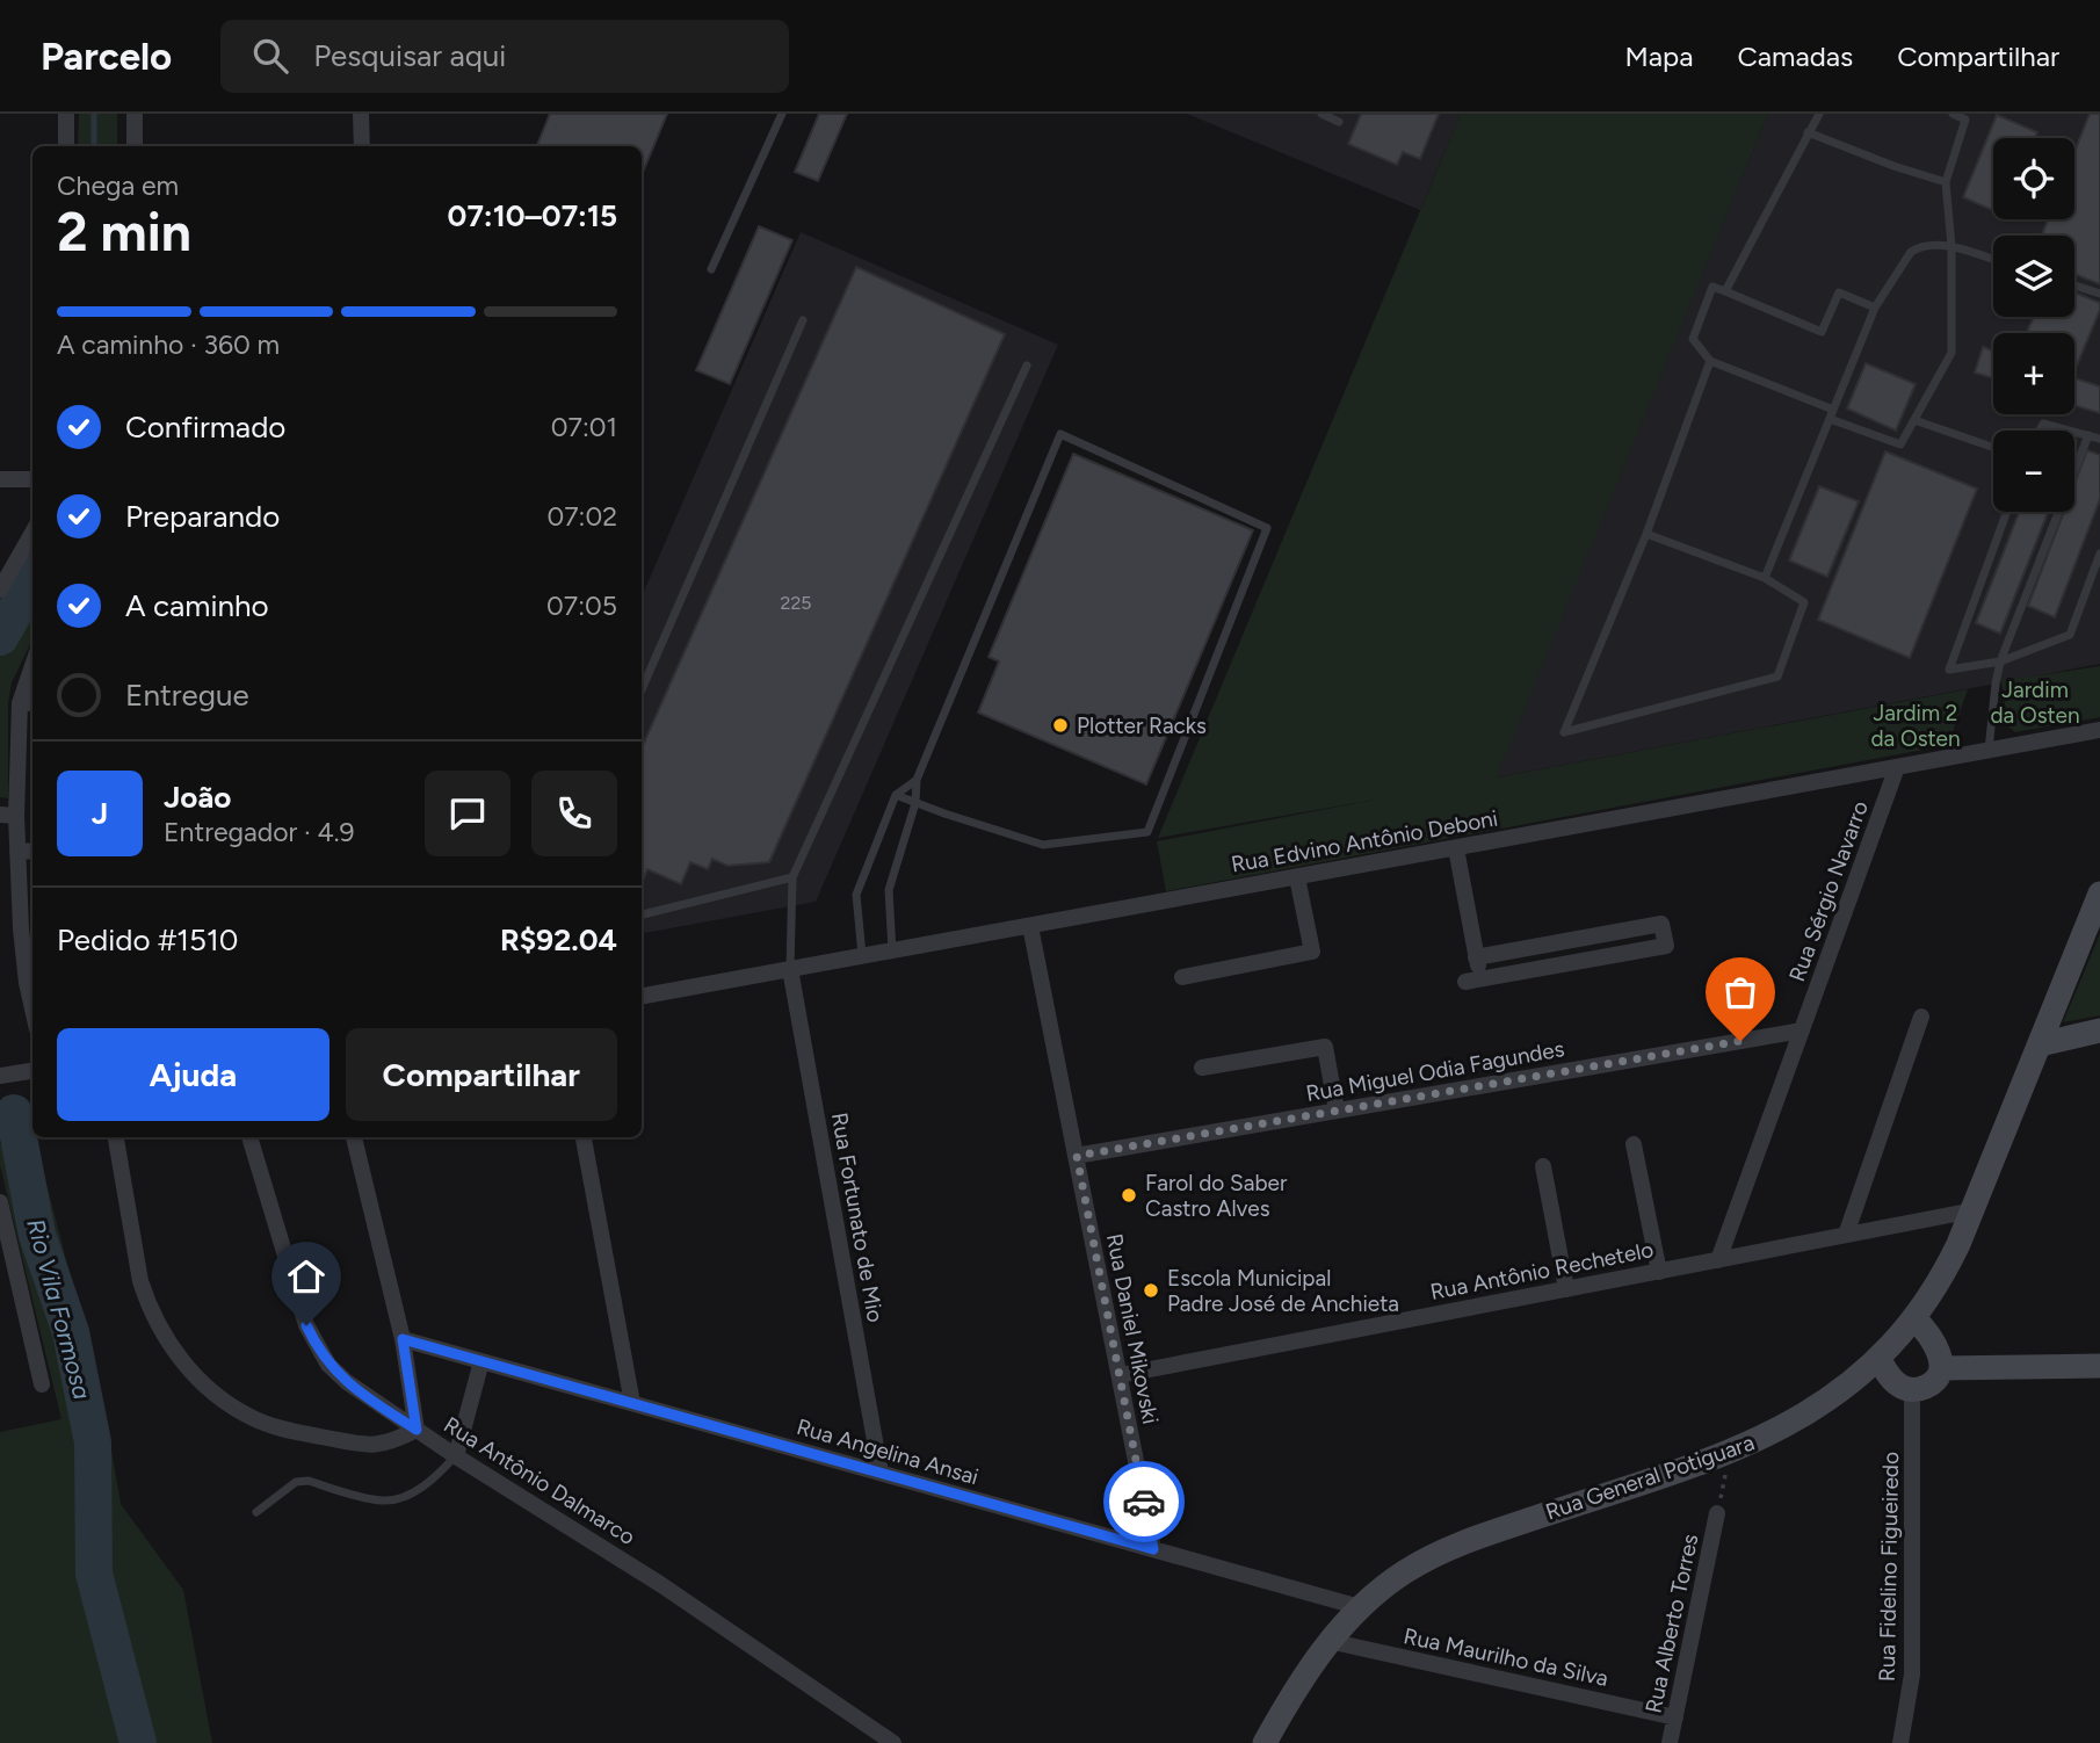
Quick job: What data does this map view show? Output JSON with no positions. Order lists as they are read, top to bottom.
{
  "streets": {
    "main road": ["Rua General Potiguara"],
    "street": [
      "Rua Edvino Antônio Deboni",
      "Rua Sérgio Navarro",
      "Rua Miguel Odia Fagundes",
      "Rua Fortunato de Mio",
      "Rua Antônio Rechetelo",
      "Rua Daniel Mikovski",
      "Rua Angelina Ansai",
      "Rua Antônio Dalmarco",
      "Rua Fidelino Figueiredo",
      "Rua Alberto Torres",
      "Rua Maurilho da Silva"
    ]
  },
  "crossings": [
    ["Rua Edvino Antônio Deboni", "Rua Sérgio Navarro"],
    ["Rua Edvino Antônio Deboni", "Rua Fortunato de Mio"],
    ["Rua Edvino Antônio Deboni", "Rua Daniel Mikovski"],
    ["Rua Sérgio Navarro", "Rua Miguel Odia Fagundes"],
    ["Rua Sérgio Navarro", "Rua Antônio Rechetelo"],
    ["Rua Miguel Odia Fagundes", "Rua Daniel Mikovski"],
    ["Rua Fortunato de Mio", "Rua Angelina Ansai"],
    ["Rua Antônio Rechetelo", "Rua Daniel Mikovski"],
    ["Rua Antônio Rechetelo", "Rua General Potiguara"],
    ["Rua Daniel Mikovski", "Rua Angelina Ansai"],
    ["Rua Angelina Ansai", "Rua General Potiguara"],
    ["Rua General Potiguara", "Rua Fidelino Figueiredo"],
    ["Rua General Potiguara", "Rua Maurilho da Silva"],
    ["Rua Alberto Torres", "Rua Maurilho da Silva"]
  ],
  "water": ["Rio Vila Formosa"],
  "parks": ["Jardim da Osten", "Jardim 2 da Osten"],
  "places": ["Plotter Racks", "Farol do Saber Castro Alves", "Escola Municipal Padre José de Anchieta"],
  "house_numbers": ["225"],
  "page": {
    "header": "Parcelo",
    "search": "Pesquisar aqui",
    "nav": ["Mapa", "Camadas", "Compartilhar"],
    "map_buttons": ["+", "−"],
    "heading": ["2 min", "Chega em", "07:10–07:15"],
    "panel": [
      "João",
      "Entregador · 4.9",
      "Pedido #1510",
      "R$92.04"
    ],
    "bar": "A caminho · 360 m",
    "list": [
      ["Confirmado", "07:01"],
      ["Preparando", "07:02"],
      ["A caminho", "07:05"],
      "Entregue"
    ],
    "round": "J",
    "buttons": ["Ajuda", "Compartilhar"]
  }
}
